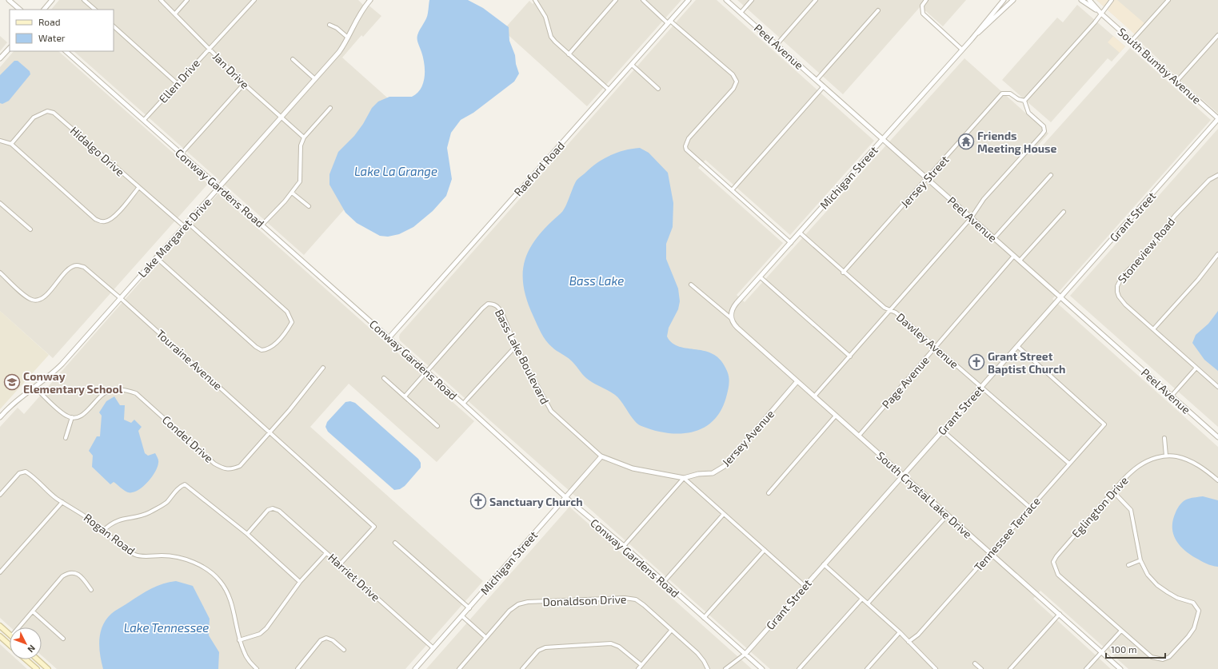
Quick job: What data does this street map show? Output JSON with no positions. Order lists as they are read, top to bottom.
{
  "streets": {
    "street": [
      "Peel Avenue",
      "South Bumby Avenue",
      "Jan Drive",
      "Ellen Drive",
      "Hidalgo Drive",
      "Raeford Road",
      "Michigan Street",
      "Jersey Street",
      "Conway Gardens Road",
      "Grant Street",
      "Lake Margaret Drive",
      "Stoneview Road",
      "Dawley Avenue",
      "Bass Lake Boulevard",
      "Touraine Avenue",
      "Page Avenue",
      "Jersey Avenue",
      "Condel Drive",
      "South Crystal Lake Drive",
      "Eglington Drive",
      "Rogan Road",
      "Tennessee Terrace",
      "Harriet Drive",
      "Donaldson Drive"
    ]
  },
  "crossings": [
    ["Peel Avenue", "Michigan Street"],
    ["Peel Avenue", "Jersey Street"],
    ["Peel Avenue", "Grant Street"],
    ["Peel Avenue", "Page Avenue"],
    ["South Bumby Avenue", "Grant Street"],
    ["Jan Drive", "Ellen Drive"],
    ["Jan Drive", "Lake Margaret Drive"],
    ["Ellen Drive", "Conway Gardens Road"],
    ["Hidalgo Drive", "Lake Margaret Drive"],
    ["Raeford Road", "Conway Gardens Road"],
    ["Michigan Street", "Conway Gardens Road"],
    ["Michigan Street", "Dawley Avenue"],
    ["Michigan Street", "Bass Lake Boulevard"],
    ["Michigan Street", "South Crystal Lake Drive"],
    ["Michigan Street", "Harriet Drive"],
    ["Jersey Street", "Dawley Avenue"],
    ["Conway Gardens Road", "Grant Street"],
    ["Conway Gardens Road", "Lake Margaret Drive"],
    ["Conway Gardens Road", "Bass Lake Boulevard"],
    ["Grant Street", "Dawley Avenue"],
    ["Grant Street", "South Crystal Lake Drive"],
    ["Grant Street", "Tennessee Terrace"],
    ["Lake Margaret Drive", "Touraine Avenue"],
    ["Dawley Avenue", "Page Avenue"],
    ["Dawley Avenue", "Tennessee Terrace"],
    ["Bass Lake Boulevard", "Jersey Avenue"],
    ["Touraine Avenue", "Condel Drive"],
    ["Touraine Avenue", "Harriet Drive"],
    ["Page Avenue", "South Crystal Lake Drive"],
    ["Jersey Avenue", "South Crystal Lake Drive"],
    ["South Crystal Lake Drive", "Tennessee Terrace"]
  ],
  "water": ["Lake La Grange", "Bass Lake", "Lake Tennessee"],
  "places": {
    "temple": ["Friends Meeting House"],
    "church": ["Grant Street Baptist Church", "Sanctuary Church"],
    "school or university": ["Conway Elementary School"]
  },
  "legend": ["Road", "Water"],
  "scale_bar": "100 m",
  "north": "bottom right"
}
